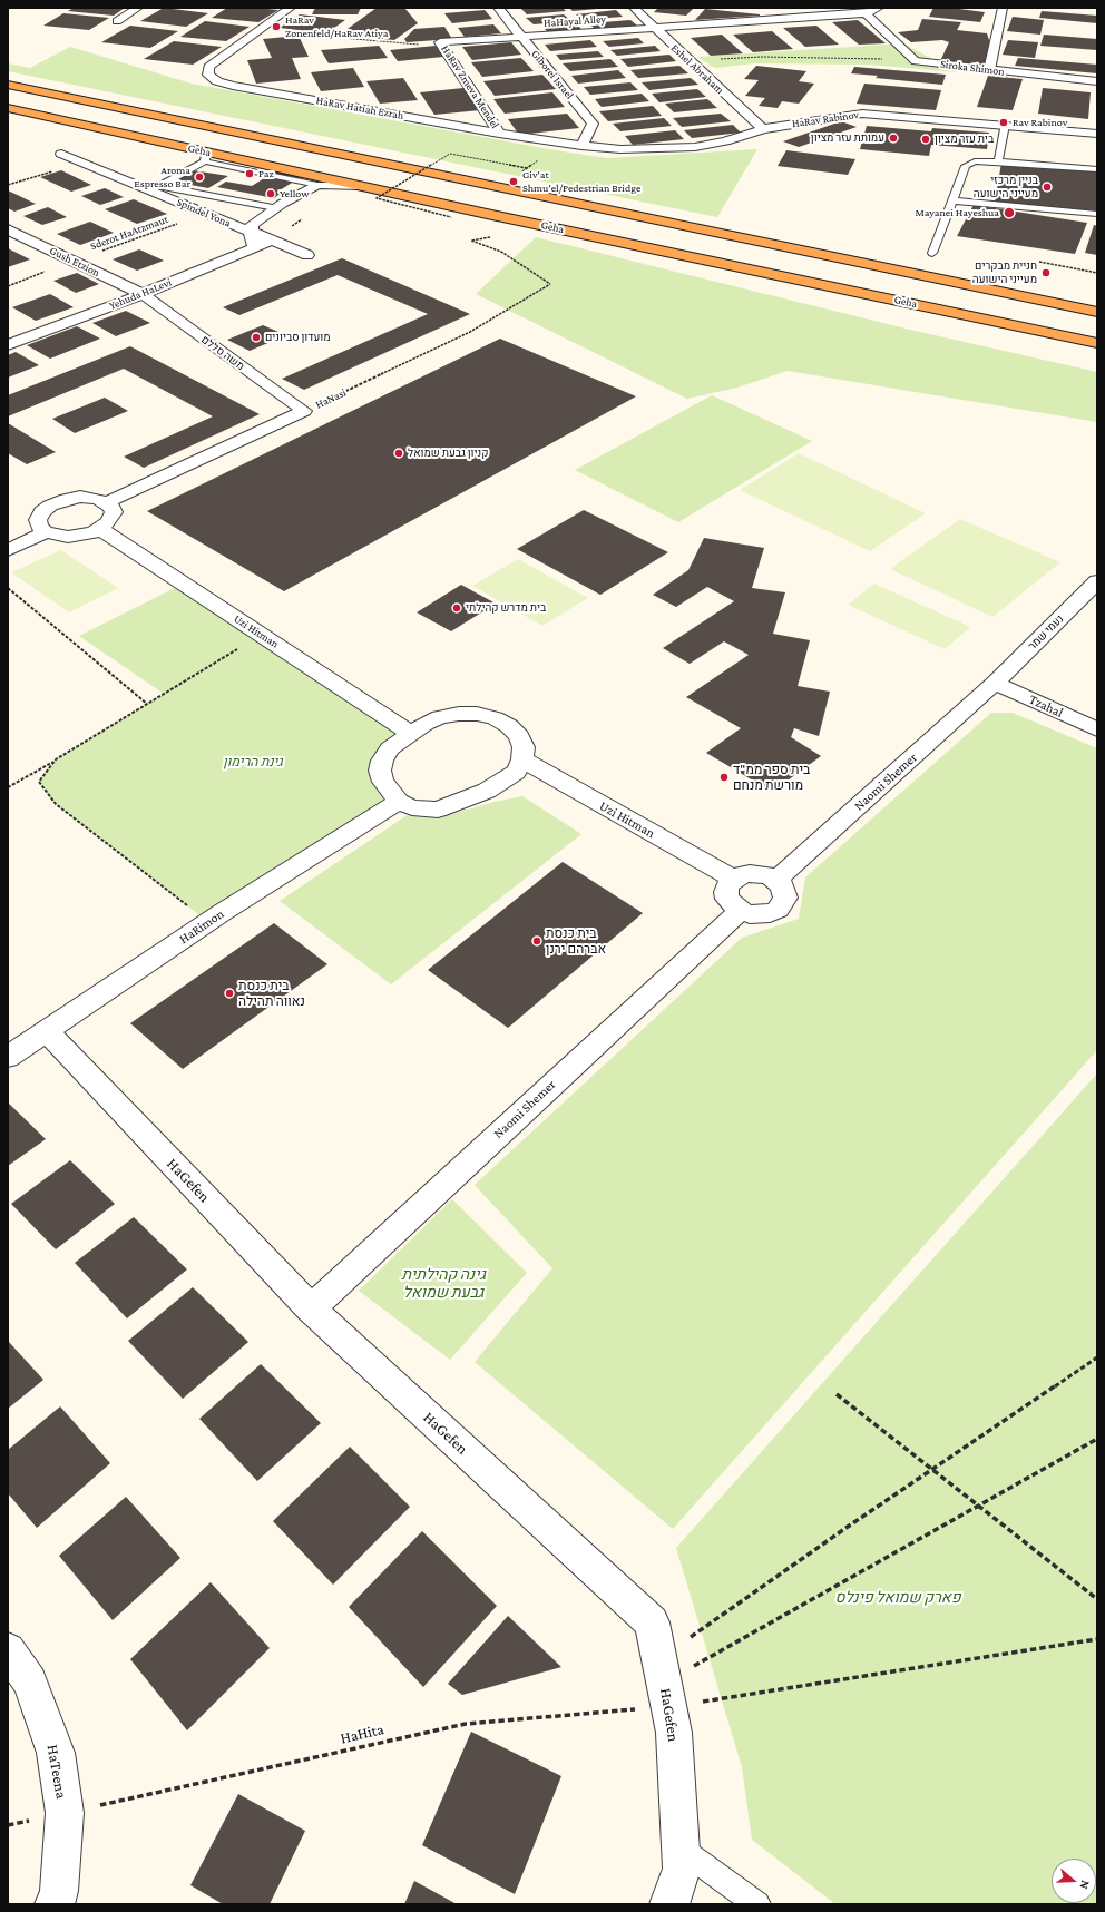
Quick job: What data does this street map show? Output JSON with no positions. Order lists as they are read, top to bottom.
{
  "streets": {
    "highway": ["Geha"],
    "street": [
      "HaHayal Alley",
      "Siroka Shimon",
      "Eshel Abraham",
      "Giborei Israel",
      "HaRav Zmeva Mendel",
      "HaRav Hatiah Ezrah",
      "HaRav Rabinov",
      "Spindel Yona",
      "Gush Etzion",
      "Yehuda HaLevi",
      "משה סללם",
      "HaNasi",
      "Uzi Hitman",
      "נעמי שמר",
      "Tzahal",
      "Naomi Shemer",
      "HaRimon",
      "HaGefen",
      "HaTeena"
    ],
    "path": ["Sderot HaAtzmaut", "HaHita"]
  },
  "crossings": [
    ["HaHayal Alley", "Eshel Abraham"],
    ["HaHayal Alley", "Giborei Israel"],
    ["HaHayal Alley", "HaRav Zmeva Mendel"],
    ["Eshel Abraham", "HaRav Rabinov"],
    ["Giborei Israel", "HaRav Zmeva Mendel"],
    ["Giborei Israel", "HaRav Hatiah Ezrah"],
    ["Giborei Israel", "HaRav Rabinov"],
    ["HaRav Zmeva Mendel", "HaRav Hatiah Ezrah"],
    ["HaRav Hatiah Ezrah", "HaRav Rabinov"],
    ["Spindel Yona", "Sderot HaAtzmaut"],
    ["Spindel Yona", "Yehuda HaLevi"],
    ["Sderot HaAtzmaut", "Gush Etzion"],
    ["Gush Etzion", "Yehuda HaLevi"],
    ["Gush Etzion", "משה סללם"],
    ["Yehuda HaLevi", "משה סללם"],
    ["משה סללם", "HaNasi"],
    ["Uzi Hitman", "Naomi Shemer"],
    ["Uzi Hitman", "HaRimon"],
    ["נעמי שמר", "Tzahal"],
    ["נעמי שמר", "Naomi Shemer"],
    ["Tzahal", "Naomi Shemer"],
    ["Naomi Shemer", "HaGefen"],
    ["HaRimon", "HaGefen"],
    ["HaGefen", "HaHita"],
    ["HaHita", "HaTeena"]
  ],
  "parks": ["גינת הרימון", "גינה קהילתית גבעת שמואל", "פארק שמואל פינלס"],
  "places": [
    "HaRav Zonenfeld/HaRav Atiya",
    "Rav Rabinov",
    "עמותת עזר מציון",
    "בית עזר מציון",
    "Paz",
    "Aroma Espresso Bar",
    "Giv'at Shmu'el/Pedestrian Bridge",
    "בניין מרכזי מעייני הישועה",
    "Yellow",
    "Mayanei Hayeshua",
    "חניית מבקרים מעייני הישועה",
    "מועדון סביונים",
    "קניון גבעת שמואל",
    "בית מדרש קהילתי",
    "בית ספר ממ\"ד מורשת מנחם",
    "בית כנסת אברהם ירנן",
    "בית כנסת נאווה תהילה"
  ],
  "north": "right"
}
